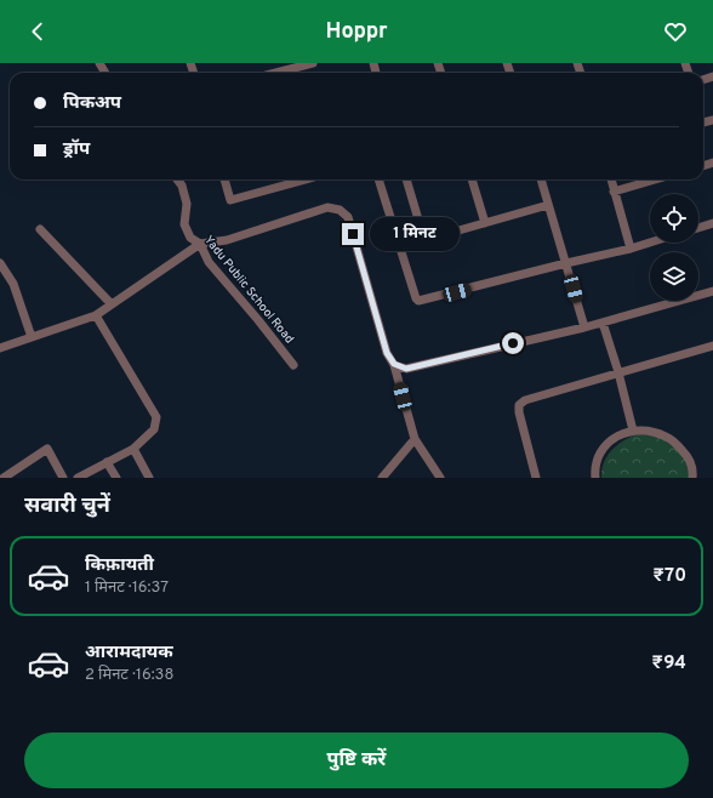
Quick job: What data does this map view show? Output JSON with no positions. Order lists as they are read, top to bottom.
{
  "streets": {
    "street": ["Yadu Public School Road"]
  },
  "page": {
    "header": "Hoppr",
    "banner": ["पिकअप", "ड्रॉप"],
    "bubble": "1 मिनट",
    "heading": "सवारी चुनें",
    "list": [
      {
        "name": "किफ़ायती",
        "note": "1 मिनट · 16:37",
        "value": "₹70"
      },
      {
        "name": "आरामदायक",
        "note": "2 मिनट · 16:38",
        "value": "₹94"
      }
    ],
    "buttons": "पुष्टि करें"
  }
}
